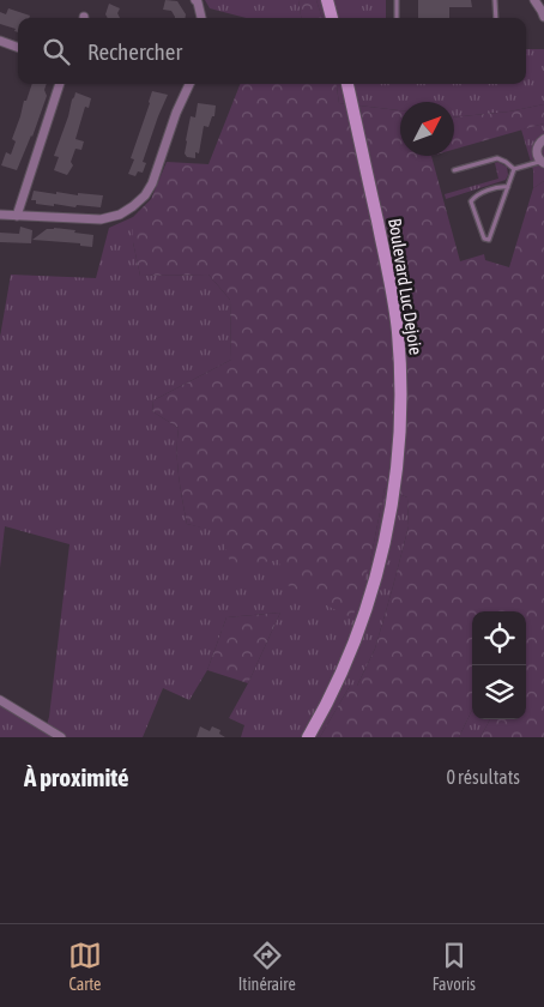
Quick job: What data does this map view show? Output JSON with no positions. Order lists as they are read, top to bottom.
{
  "streets": {
    "main road": ["Boulevard Luc Dejoie"]
  },
  "north": "top right",
  "page": {
    "search": "Rechercher",
    "heading": ["À proximité", "0 résultats"],
    "nav": ["Carte", "Itinéraire", "Favoris"]
  }
}
